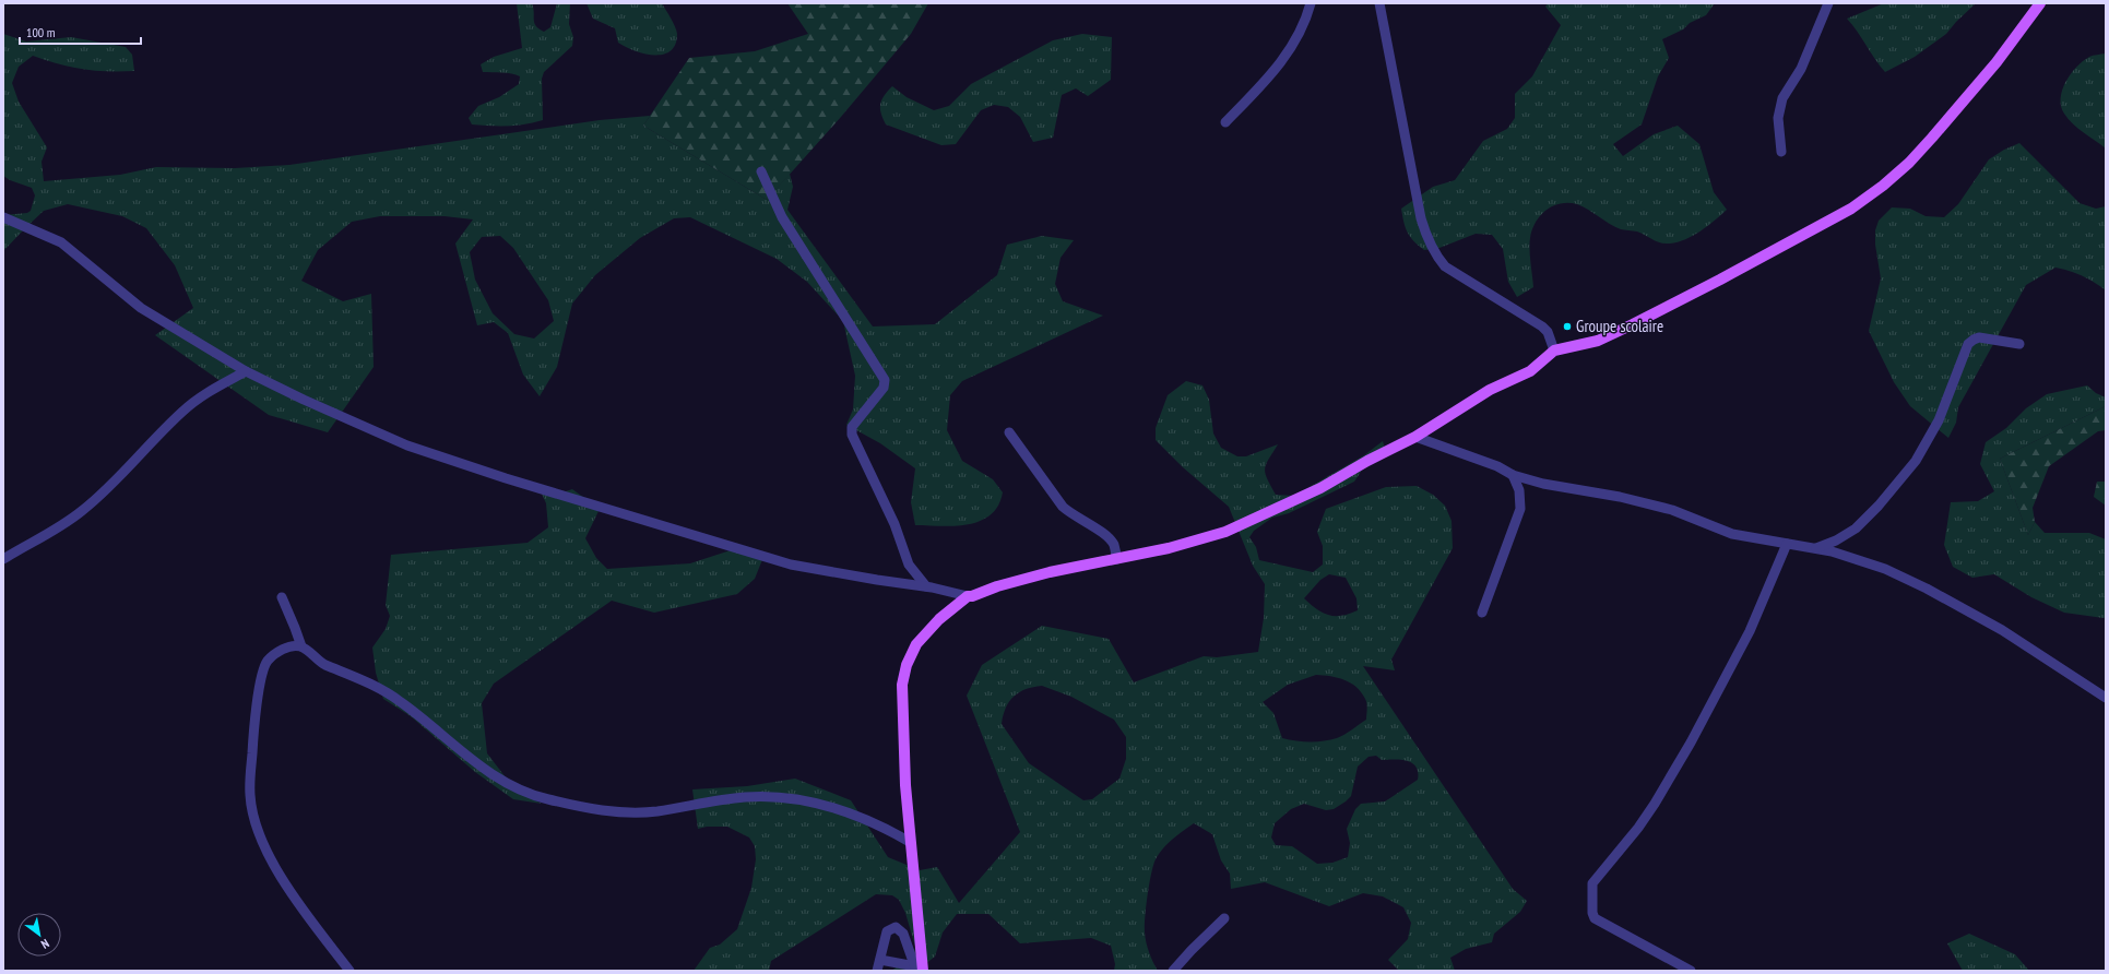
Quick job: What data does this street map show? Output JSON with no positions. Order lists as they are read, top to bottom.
{
  "places": ["Groupe scolaire"],
  "scale_bar": "100 m",
  "north": "bottom right"
}
